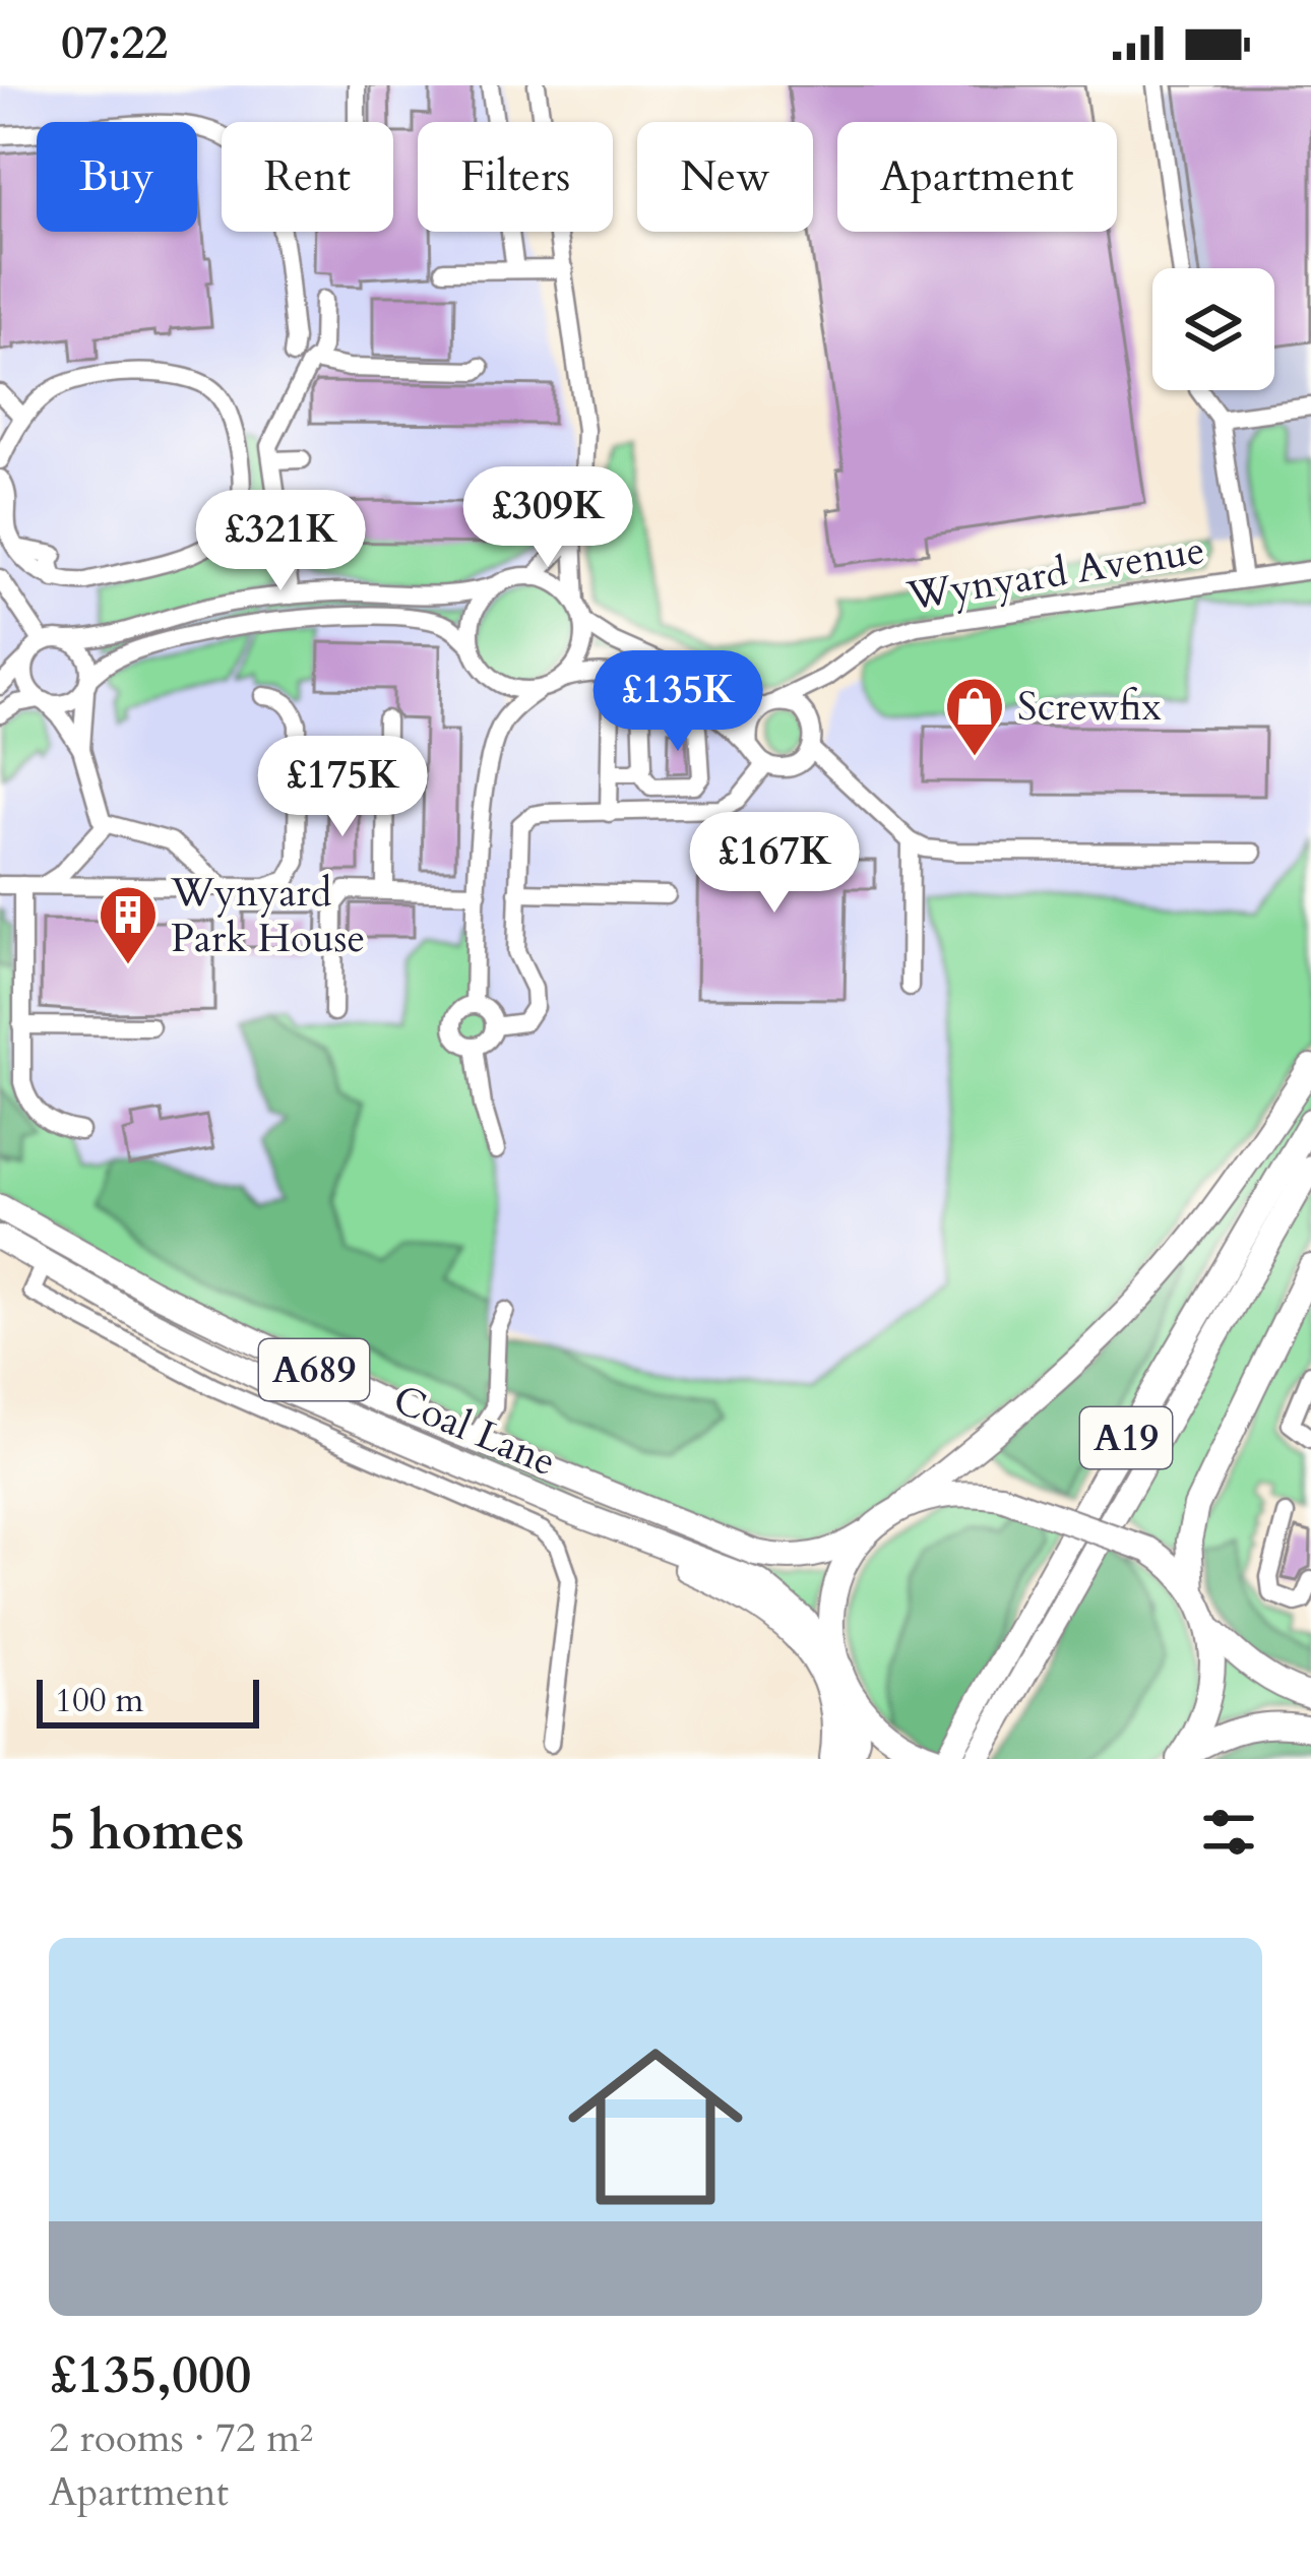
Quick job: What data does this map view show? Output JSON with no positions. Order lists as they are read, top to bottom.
{
  "streets": {
    "highway": ["A689", "Coal Lane", "A19"],
    "street": ["Wynyard Avenue"]
  },
  "crossings": [
    ["A689", "Coal Lane"],
    ["A689", "A19"]
  ],
  "places": {
    "shop": ["Screwfix"],
    "building": ["Wynyard Park House"]
  },
  "scale_bar": "100 m",
  "page": {
    "status": "07:22",
    "chip": [
      "Buy",
      "Rent",
      "Filters",
      "New",
      "Apartment"
    ],
    "price": [
      "£309K",
      "£321K",
      "£135K",
      "£175K",
      "£167K"
    ],
    "scale": "100 m",
    "heading": "5 homes",
    "list": [
      {
        "name": "£135,000",
        "note": "2 rooms · 72 m² · Apartment"
      }
    ]
  }
}
